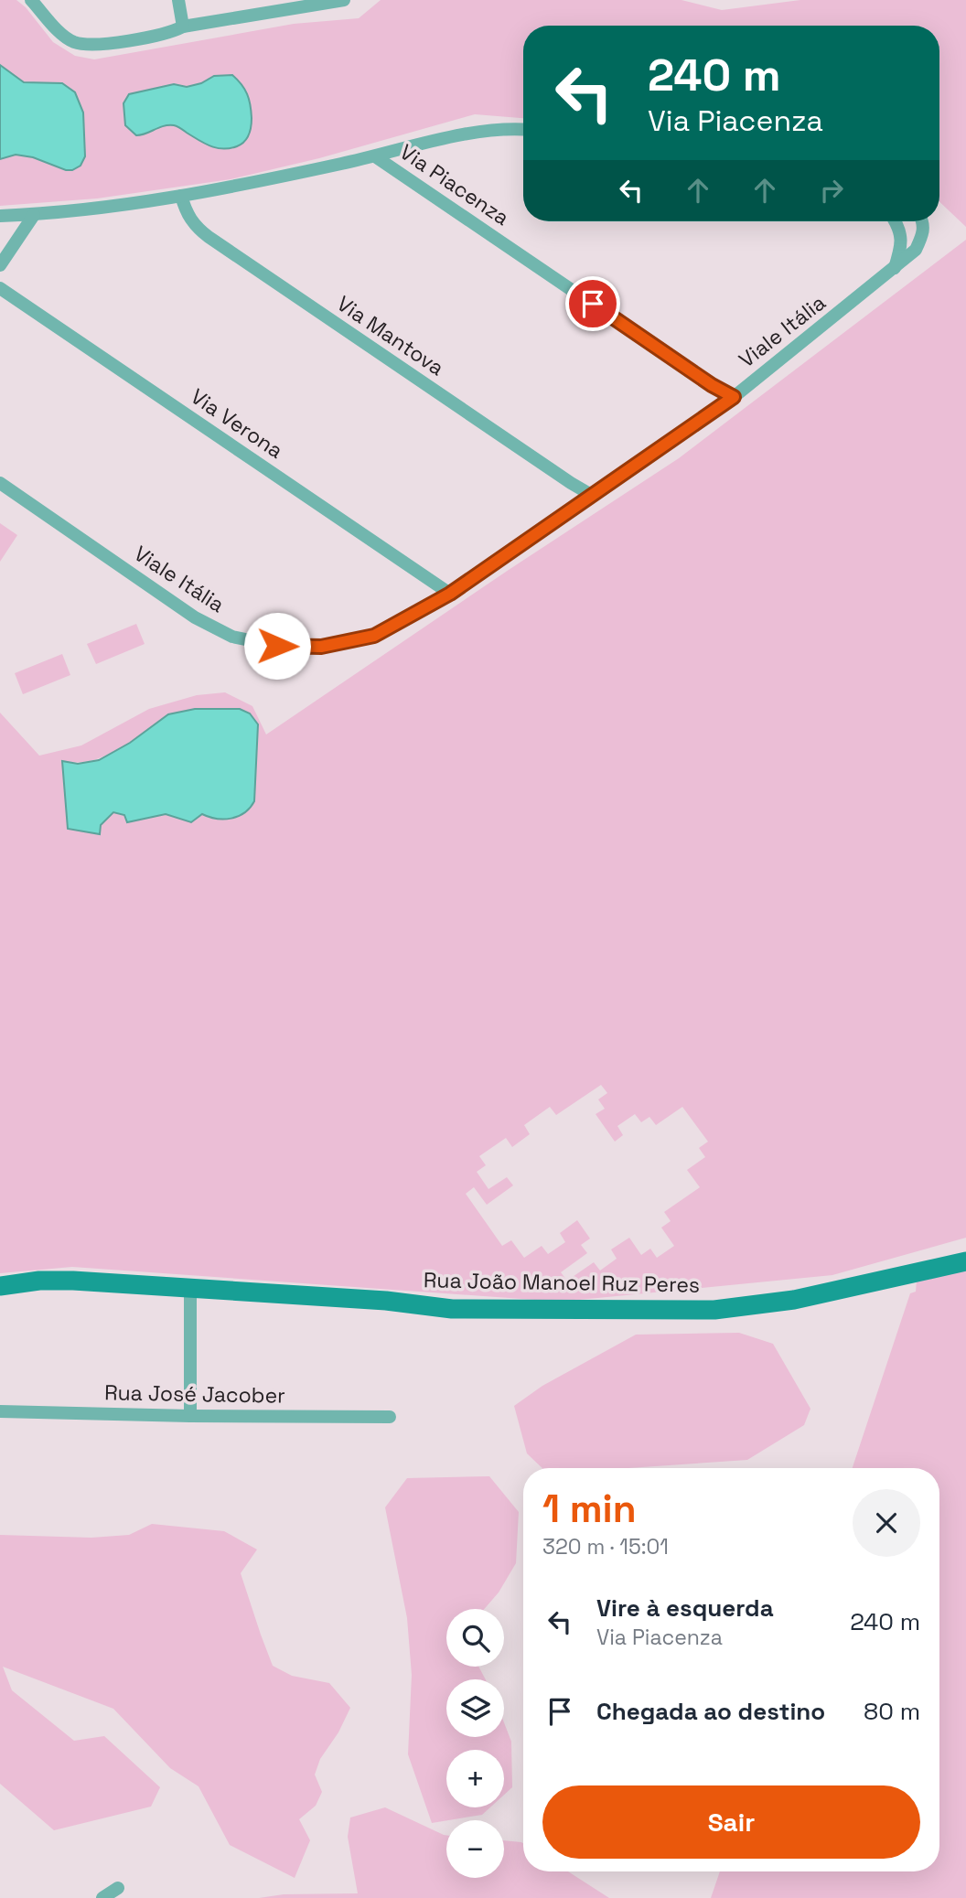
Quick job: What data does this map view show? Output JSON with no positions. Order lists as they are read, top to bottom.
{
  "streets": {
    "street": [
      "Via Piacenza",
      "Viale Itália",
      "Via Mantova",
      "Via Verona",
      "Rua João Manoel Ruz Peres",
      "Rua José Jacober"
    ]
  },
  "crossings": [
    ["Via Piacenza", "Viale Itália"],
    ["Viale Itália", "Via Mantova"],
    ["Viale Itália", "Via Verona"]
  ],
  "page": {
    "turn": ["240 m", "Via Piacenza"],
    "heading": ["1 min", "320 m · 15:01"],
    "list": [
      {
        "name": "Vire à esquerda",
        "note": "Via Piacenza",
        "value": "240 m"
      },
      {
        "name": "Chegada ao destino",
        "value": "80 m"
      }
    ],
    "map_buttons": ["+", "−"],
    "buttons": "Sair"
  }
}
